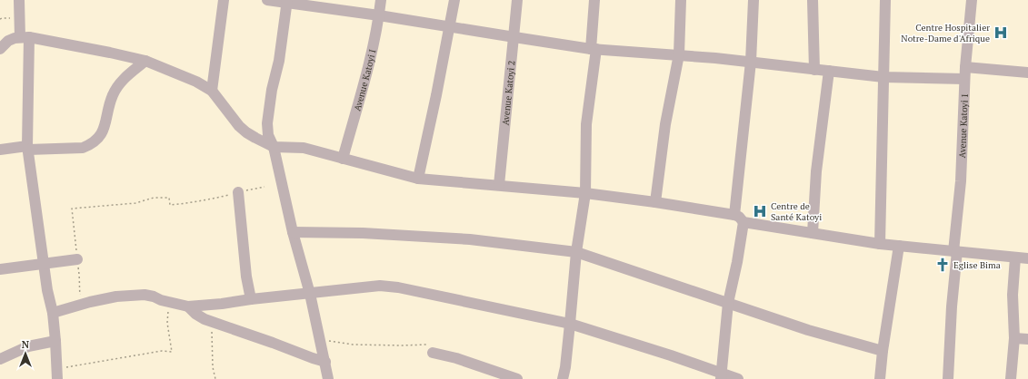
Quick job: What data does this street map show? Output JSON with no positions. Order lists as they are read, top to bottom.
{
  "streets": {
    "street": ["Avenue Katoyi I", "Avenue Katoyi 2", "Avenue Katoyi 1"]
  },
  "places": {
    "hospital": ["Centre Hospitalier Notre-Dame d'Afrique", "Centre de Santé Katoyi"],
    "church": ["Eglise Bima"]
  },
  "north": "top"
}
